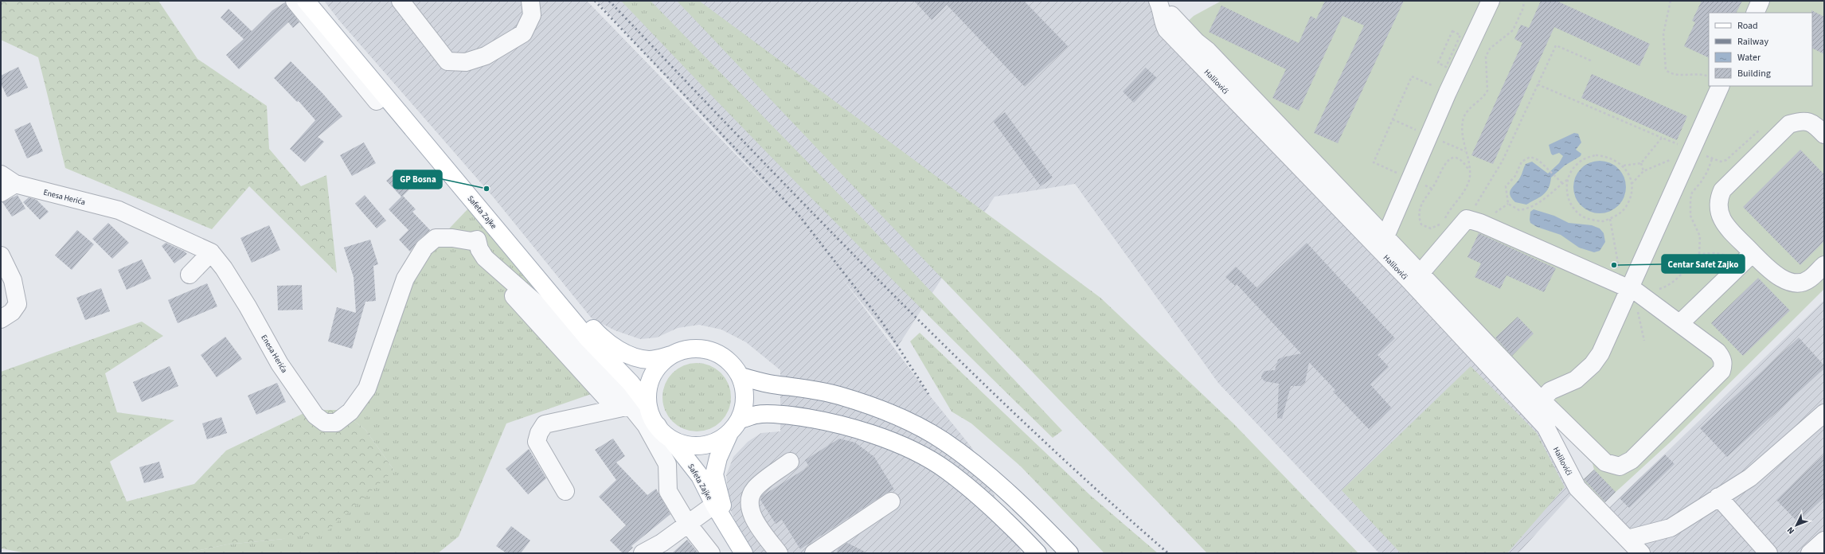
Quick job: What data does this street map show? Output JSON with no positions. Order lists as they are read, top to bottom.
{
  "streets": {
    "main road": ["Safeta Zajke"],
    "street": ["Halilovići", "Enesa Herića"]
  },
  "places": ["GP Bosna", "Centar Safet Zajko"],
  "legend": [
    "Road",
    "Railway",
    "Water",
    "Building"
  ],
  "north": "bottom left"
}
